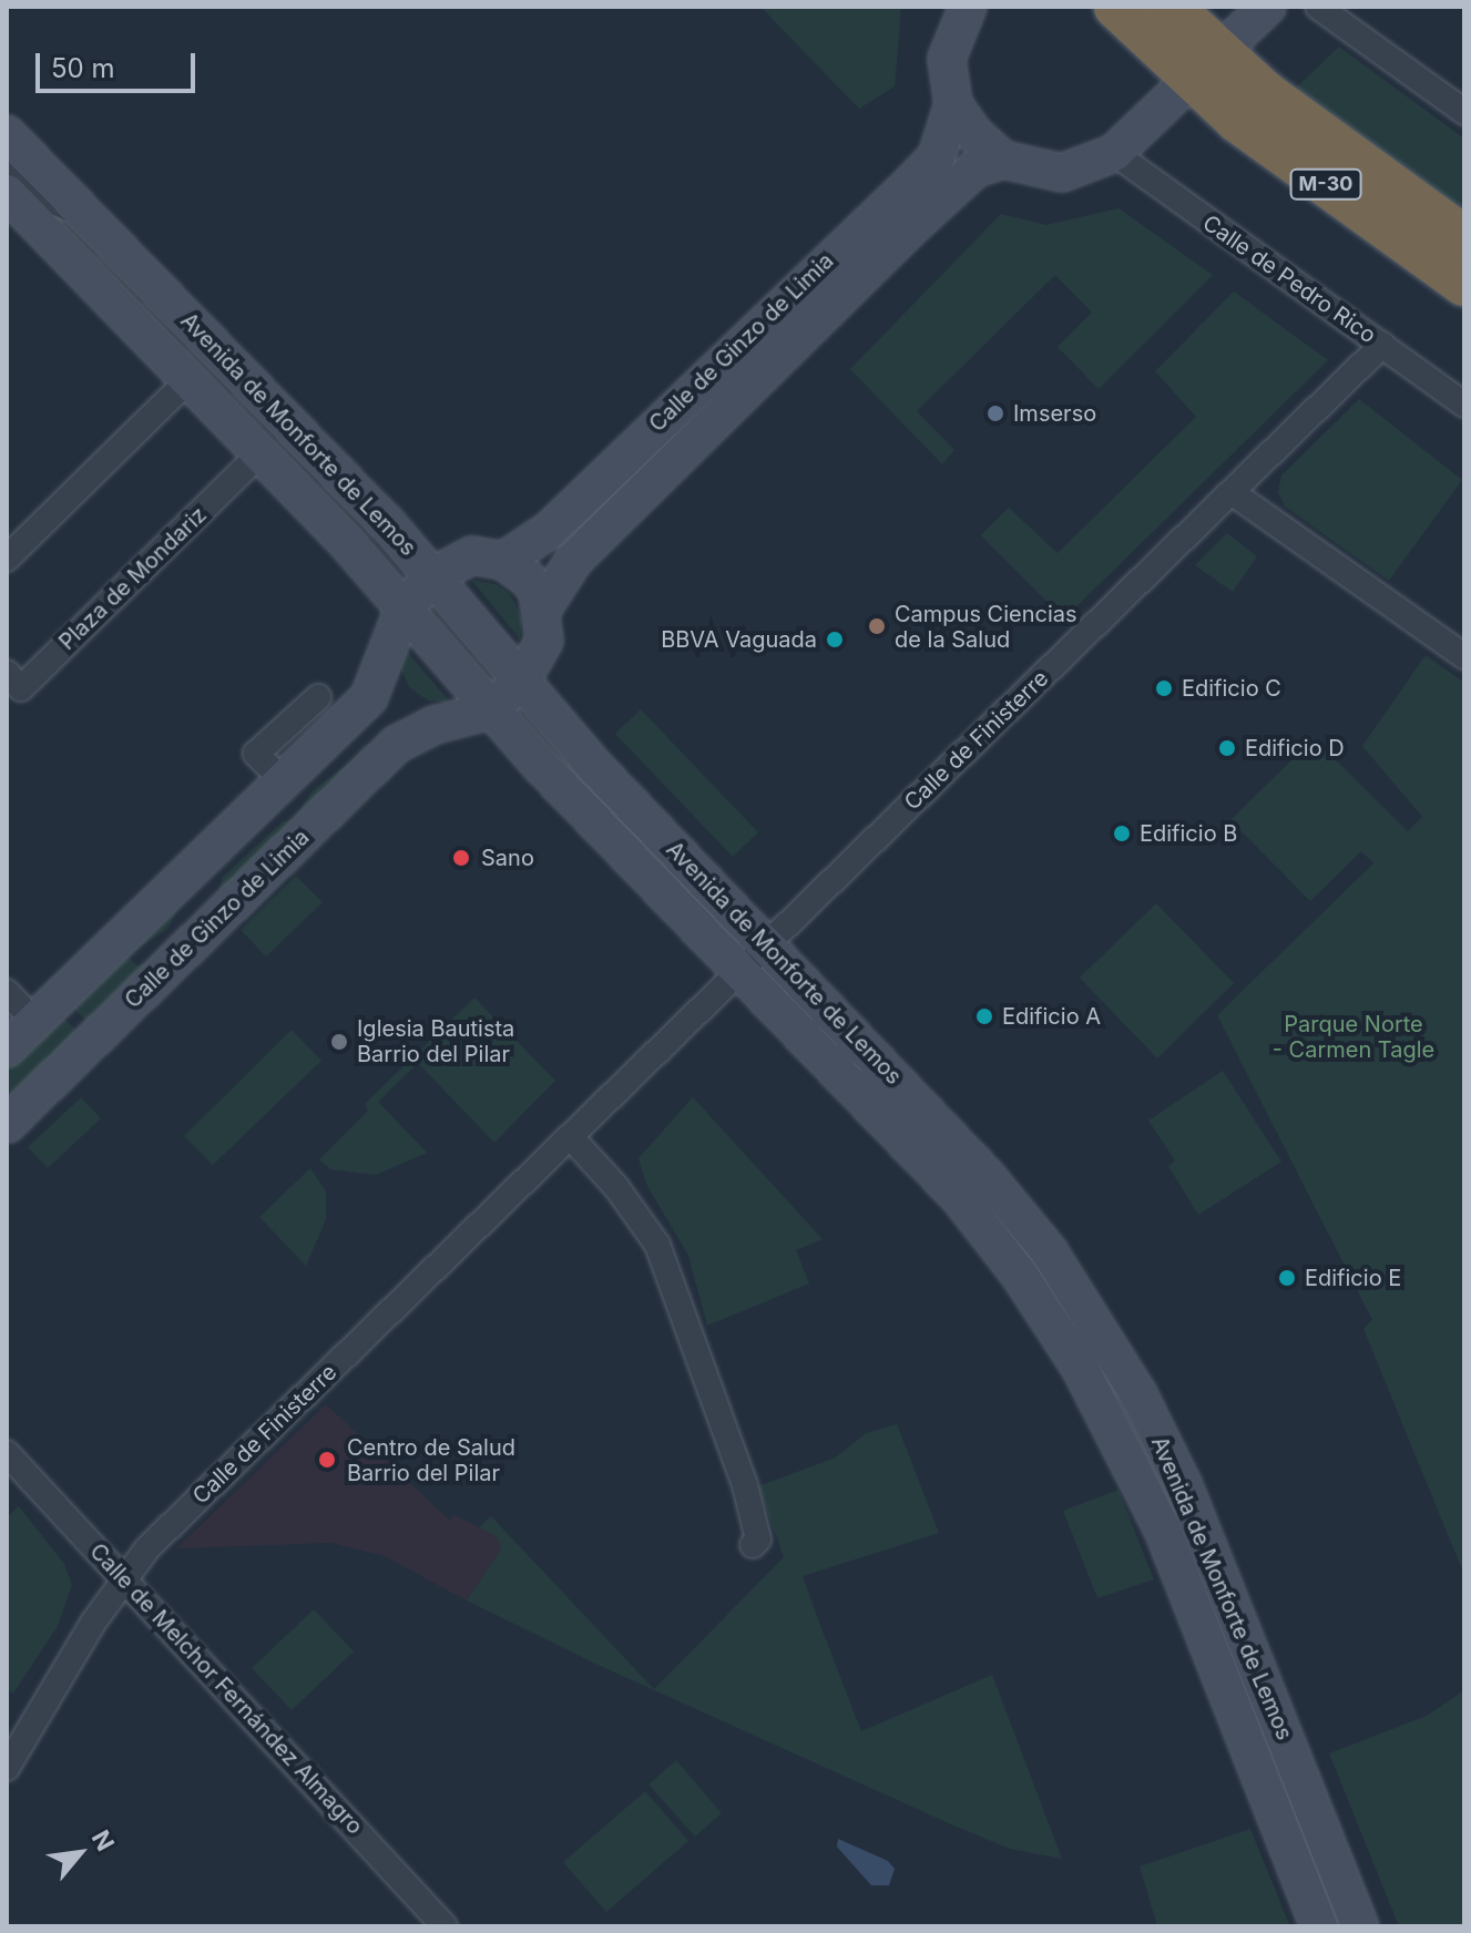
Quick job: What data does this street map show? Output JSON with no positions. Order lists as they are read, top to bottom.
{
  "streets": {
    "highway": ["M-30"],
    "street": [
      "Calle de Pedro Rico",
      "Calle de Ginzo de Limia",
      "Avenida de Monforte de Lemos",
      "Plaza de Mondariz",
      "Calle de Finisterre",
      "Calle de Melchor Fernández Almagro"
    ]
  },
  "crossings": [
    ["Calle de Pedro Rico", "Calle de Finisterre"],
    ["Calle de Ginzo de Limia", "Avenida de Monforte de Lemos"],
    ["Avenida de Monforte de Lemos", "Plaza de Mondariz"],
    ["Avenida de Monforte de Lemos", "Calle de Finisterre"],
    ["Calle de Finisterre", "Calle de Melchor Fernández Almagro"]
  ],
  "parks": ["Parque Norte - Carmen Tagle"],
  "places": [
    "Imserso",
    "Campus Ciencias de la Salud",
    "BBVA Vaguada",
    "Edificio C",
    "Edificio D",
    "Edificio B",
    "Sano",
    "Edificio A",
    "Iglesia Bautista Barrio del Pilar",
    "Edificio E",
    "Centro de Salud Barrio del Pilar"
  ],
  "scale_bar": "50 m",
  "north": "top right"
}
